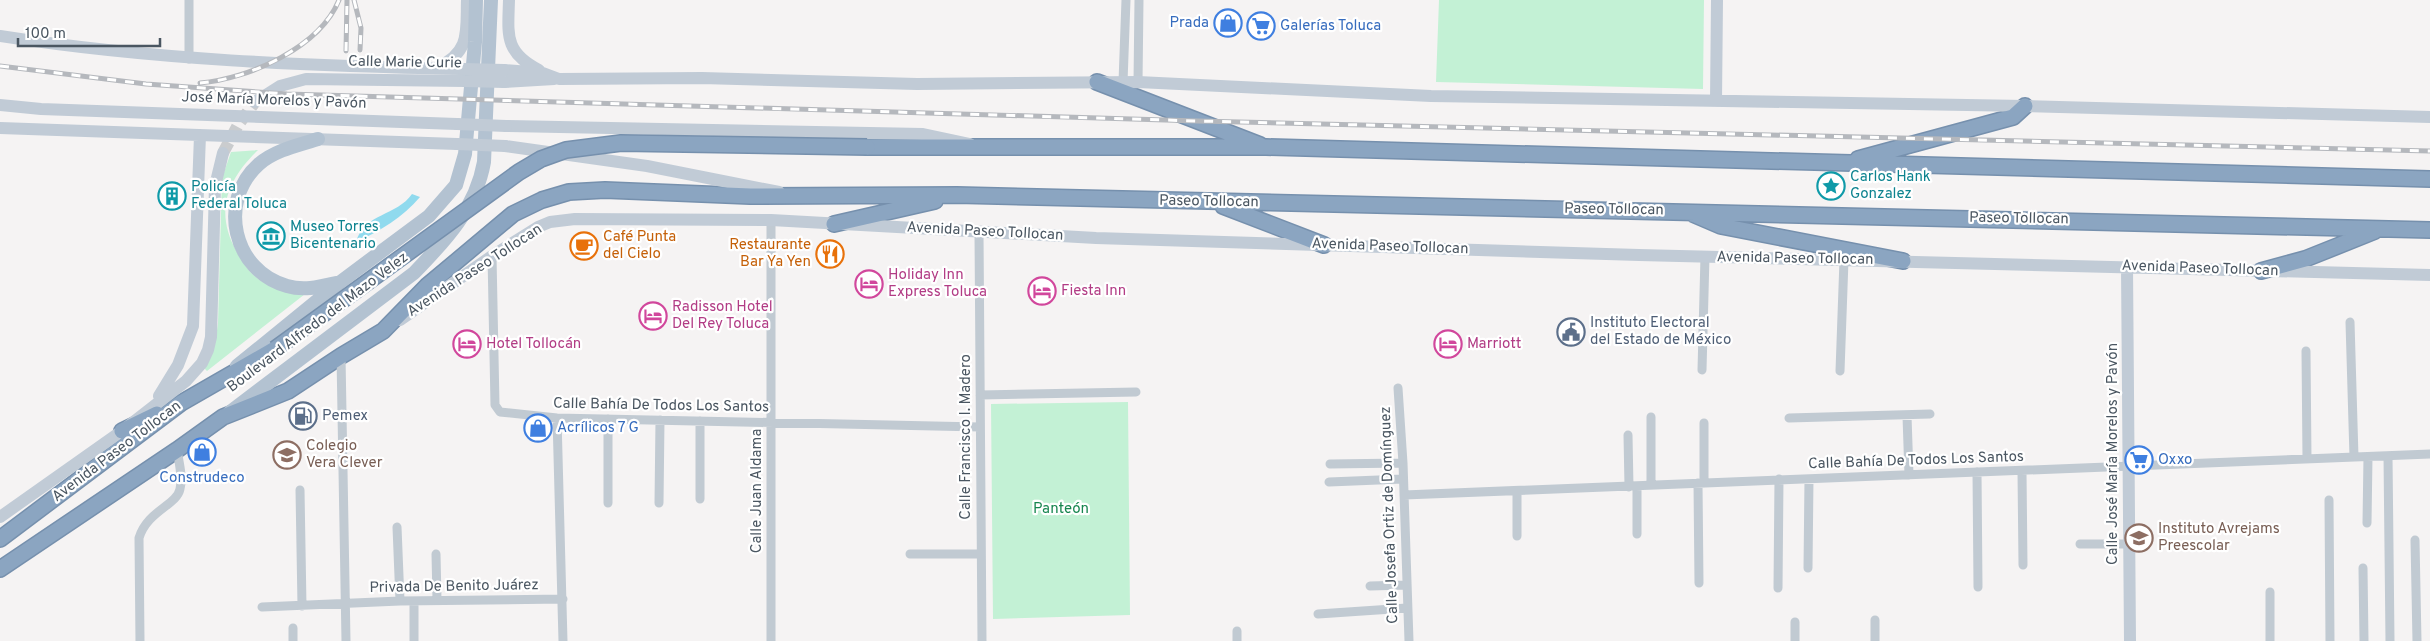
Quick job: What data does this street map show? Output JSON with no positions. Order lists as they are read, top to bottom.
{
  "streets": {
    "highway": ["Paseo Tollocan", "Avenida Paseo Tollocan"],
    "main road": [
      "Calle Marie Curie",
      "José María Morelos y Pavón",
      "Boulevard Alfredo del Mazo Velez",
      "Calle José María Morelos y Pavón"
    ],
    "street": [
      "Calle Bahía De Todos Los Santos",
      "Calle Francisco I. Madero",
      "Calle Juan Aldama",
      "Calle Josefa Ortiz de Domínguez",
      "Privada De Benito Juárez"
    ]
  },
  "crossings": [
    ["José María Morelos y Pavón", "Avenida Paseo Tollocan"],
    ["Paseo Tollocan", "Avenida Paseo Tollocan"],
    ["Avenida Paseo Tollocan", "Boulevard Alfredo del Mazo Velez"],
    ["Avenida Paseo Tollocan", "Calle Bahía De Todos Los Santos"],
    ["Avenida Paseo Tollocan", "Calle Francisco I. Madero"],
    ["Avenida Paseo Tollocan", "Calle José María Morelos y Pavón"],
    ["Avenida Paseo Tollocan", "Calle Juan Aldama"],
    ["Calle Bahía De Todos Los Santos", "Calle Francisco I. Madero"],
    ["Calle Bahía De Todos Los Santos", "Calle José María Morelos y Pavón"],
    ["Calle Bahía De Todos Los Santos", "Calle Juan Aldama"],
    ["Calle Bahía De Todos Los Santos", "Calle Josefa Ortiz de Domínguez"]
  ],
  "parks": ["Panteón"],
  "places": {
    "shop": ["Prada", "Acrílicos 7 G", "Construdeco"],
    "supermarket": ["Galerías Toluca", "Oxxo"],
    "place": ["Carlos Hank Gonzalez"],
    "building": ["Policía Federal Toluca"],
    "museum": ["Museo Torres Bicentenario"],
    "cafe": ["Café Punta del Cielo"],
    "restaurant": ["Restaurante Bar Ya Yen"],
    "hotel": [
      "Holiday Inn Express Toluca",
      "Fiesta Inn",
      "Radisson Hotel Del Rey Toluca",
      "Hotel Tollocán",
      "Marriott"
    ],
    "public building": ["Instituto Electoral del Estado de México"],
    "fuel station": ["Pemex"],
    "school or university": ["Colegio Vera Clever", "Instituto Avrejams Preescolar"]
  },
  "scale_bar": "100 m"
}
